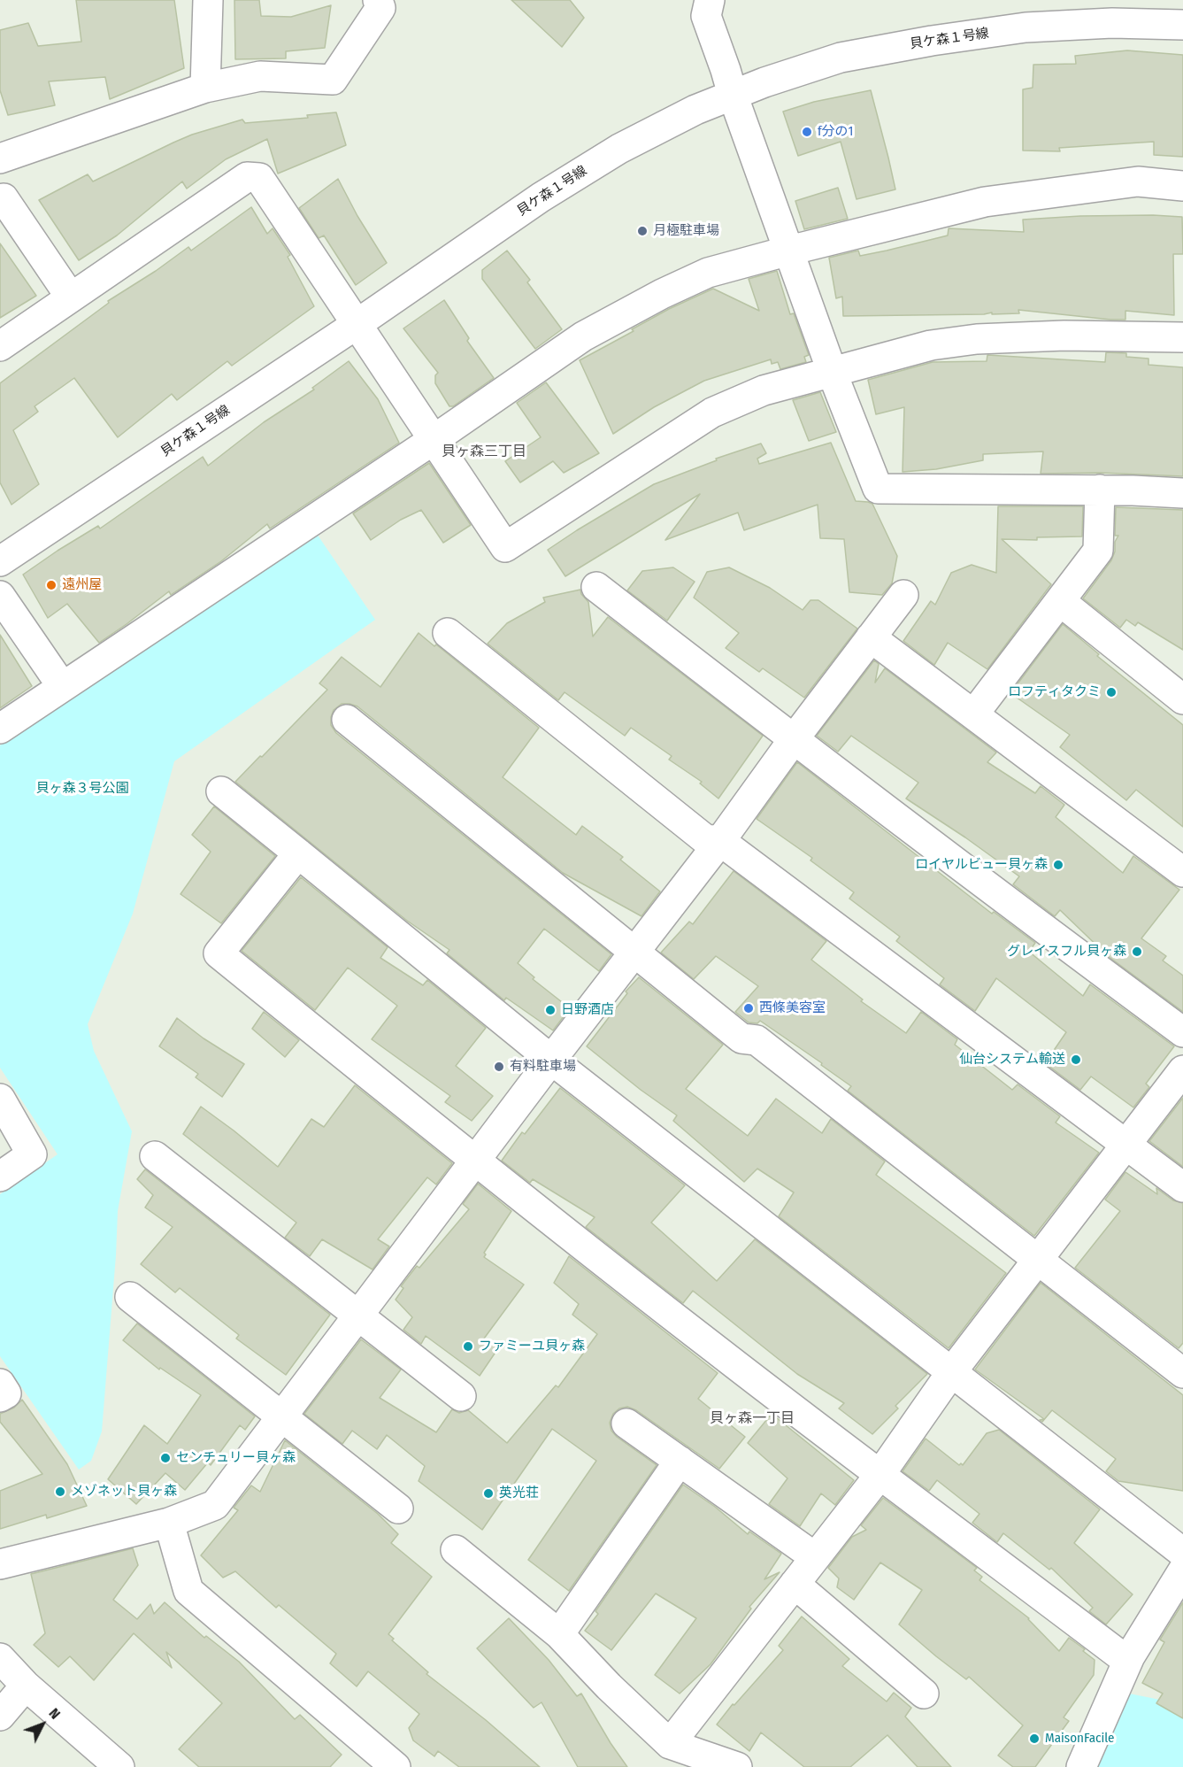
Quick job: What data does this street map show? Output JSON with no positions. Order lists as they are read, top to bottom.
{
  "streets": {
    "street": ["貝ケ森１号線"]
  },
  "districts": ["貝ヶ森三丁目", "貝ヶ森一丁目"],
  "parks": ["貝ヶ森３号公園"],
  "places": [
    "f分の1",
    "月極駐車場",
    "遠州屋",
    "ロフティタクミ",
    "ロイヤルビュー貝ヶ森",
    "グレイスフル貝ヶ森",
    "西條美容室",
    "日野酒店",
    "仙台システム輸送",
    "有料駐車場",
    "ファミーユ貝ヶ森",
    "センチュリー貝ヶ森",
    "メゾネット貝ヶ森",
    "英光荘",
    "MaisonFacile"
  ],
  "north": "top right"
}
